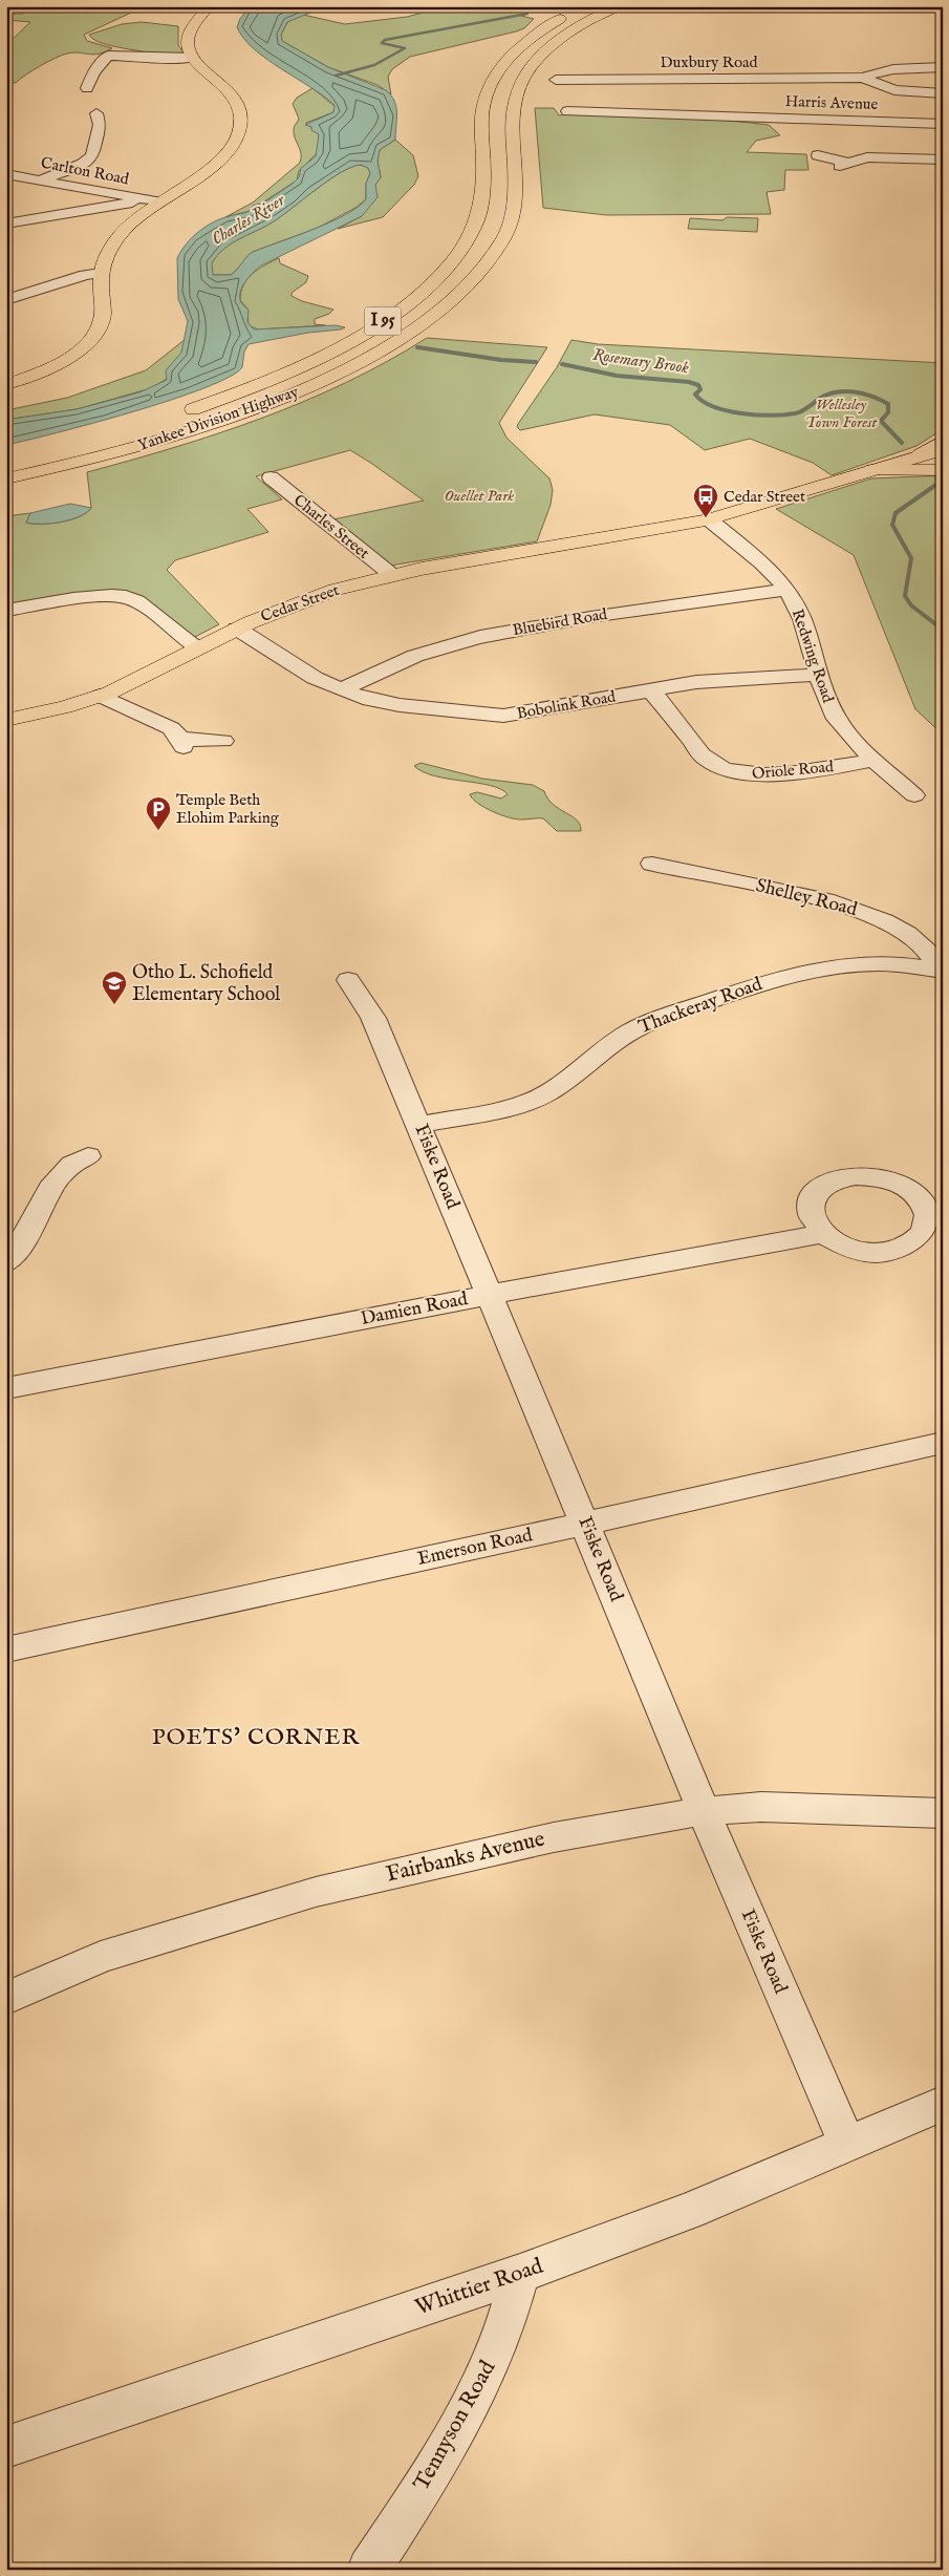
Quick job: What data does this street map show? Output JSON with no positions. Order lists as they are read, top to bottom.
{
  "streets": {
    "main road": ["I 95", "Yankee Division Highway", "Cedar Street"],
    "street": [
      "Duxbury Road",
      "Harris Avenue",
      "Carlton Road",
      "Charles Street",
      "Bluebird Road",
      "Redwing Road",
      "Bobolink Road",
      "Oriole Road",
      "Shelley Road",
      "Thackeray Road",
      "Fiske Road",
      "Damien Road",
      "Emerson Road",
      "Fairbanks Avenue",
      "Whittier Road",
      "Tennyson Road"
    ]
  },
  "crossings": [
    ["Charles Street", "Cedar Street"],
    ["Cedar Street", "Redwing Road"],
    ["Cedar Street", "Bobolink Road"],
    ["Bluebird Road", "Redwing Road"],
    ["Bluebird Road", "Bobolink Road"],
    ["Redwing Road", "Bobolink Road"],
    ["Redwing Road", "Oriole Road"],
    ["Bobolink Road", "Oriole Road"],
    ["Shelley Road", "Thackeray Road"],
    ["Thackeray Road", "Fiske Road"],
    ["Fiske Road", "Damien Road"],
    ["Fiske Road", "Emerson Road"],
    ["Fiske Road", "Fairbanks Avenue"],
    ["Fiske Road", "Whittier Road"],
    ["Whittier Road", "Tennyson Road"]
  ],
  "districts": ["POETS' CORNER"],
  "water": ["Charles River", "Rosemary Brook"],
  "parks": ["Wellesley Town Forest", "Ouellet Park"],
  "places": {
    "bus stop": ["Cedar Street"],
    "parking": ["Temple Beth Elohim Parking"],
    "school or university": ["Otho L. Schofield Elementary School"]
  }
}
